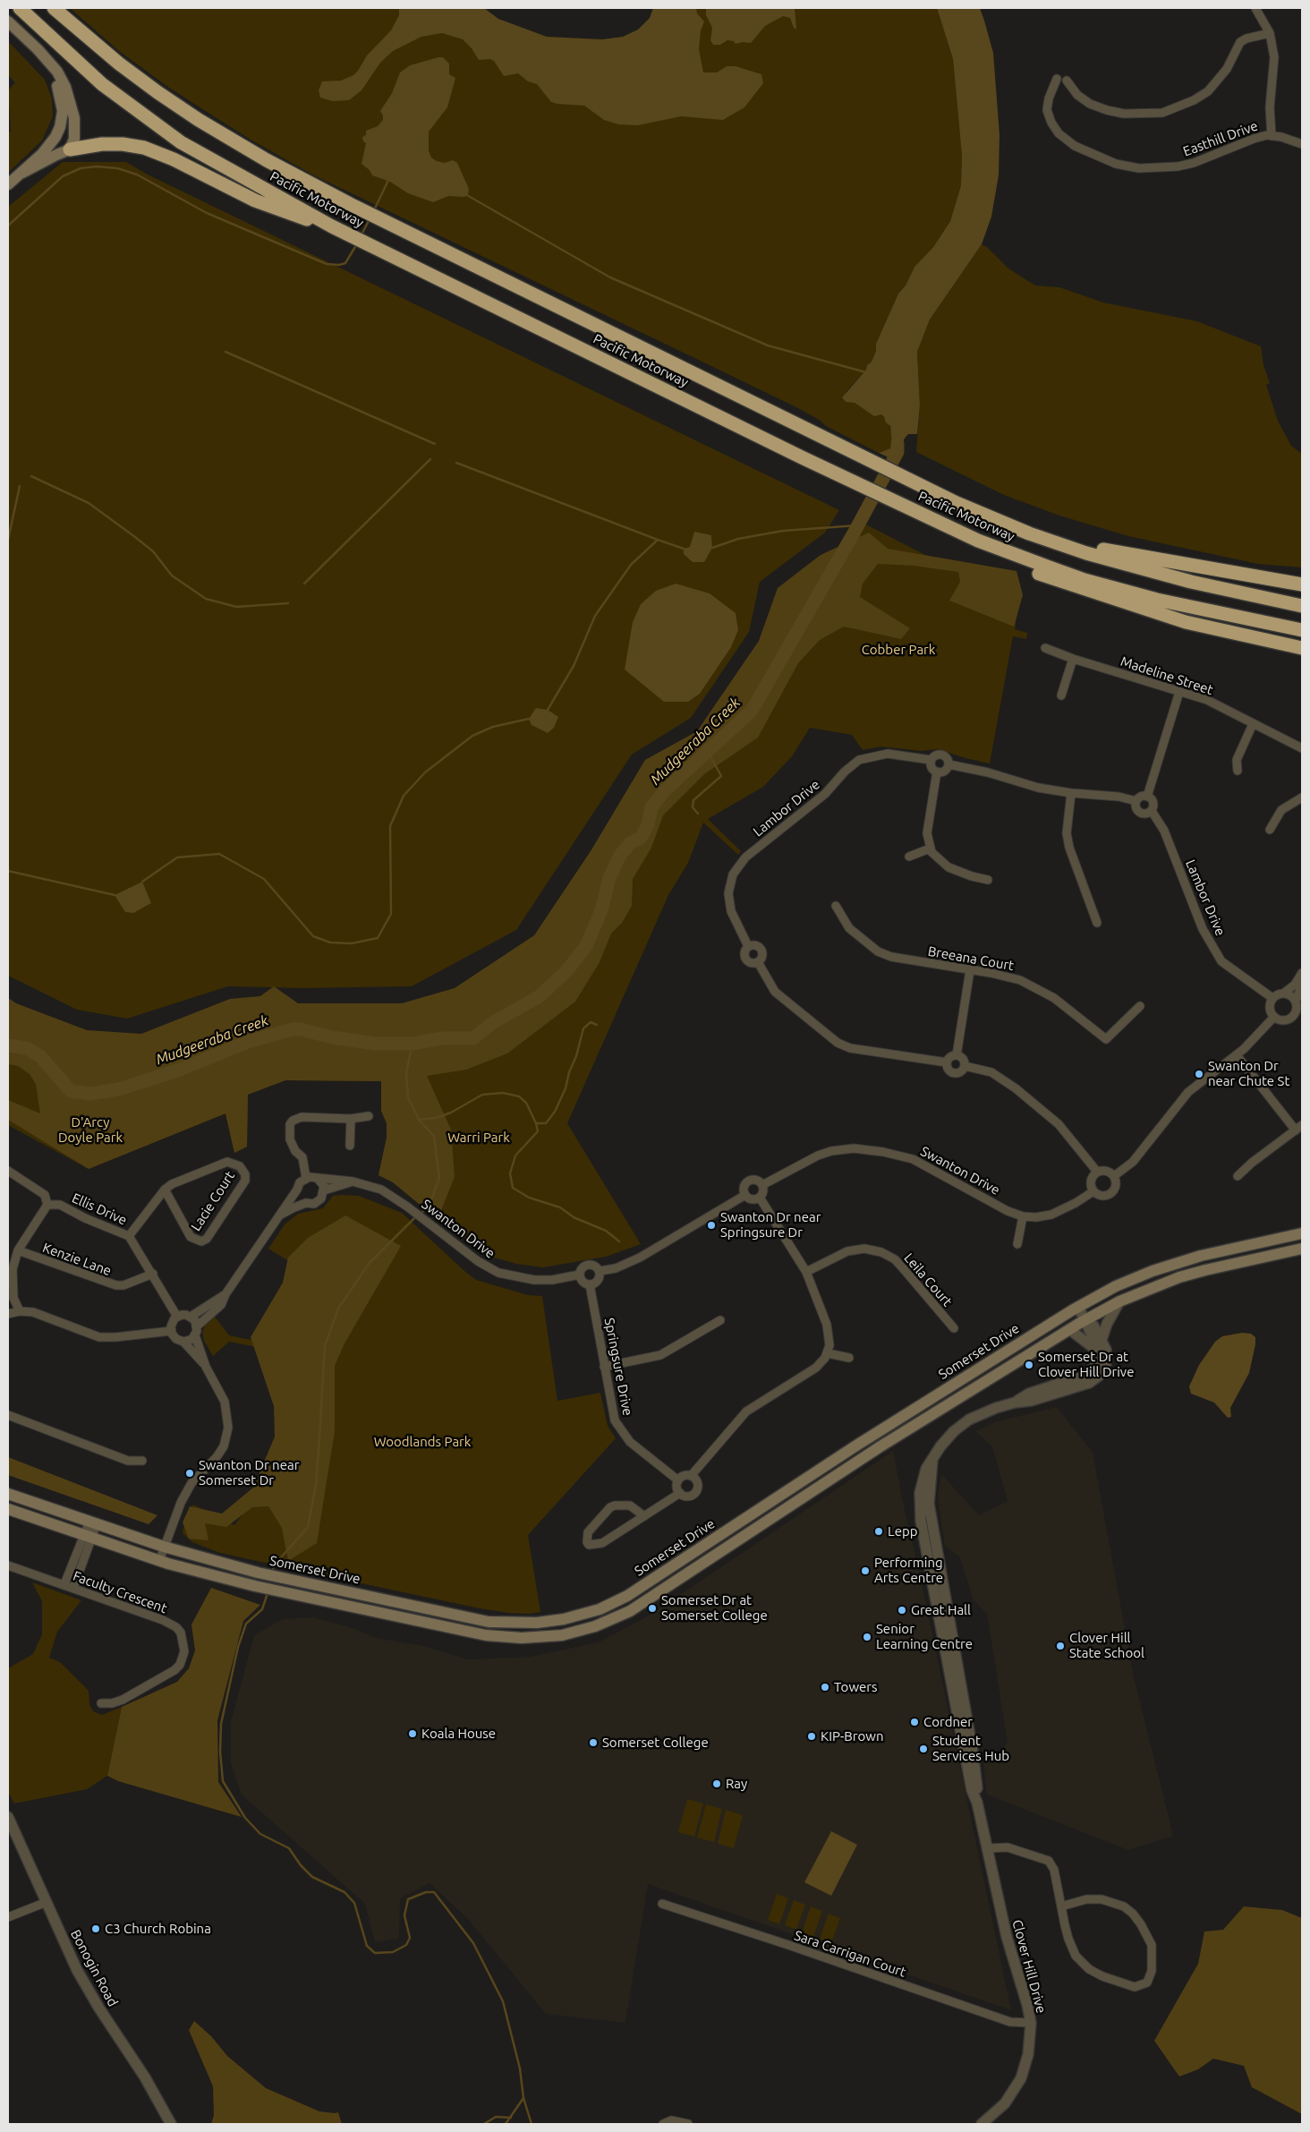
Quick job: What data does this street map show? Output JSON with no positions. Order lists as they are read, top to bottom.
{
  "streets": {
    "highway": ["Pacific Motorway"],
    "main road": ["Somerset Drive"],
    "street": [
      "Easthill Drive",
      "Madeline Street",
      "Lambor Drive",
      "Breeana Court",
      "Swanton Drive",
      "Lacie Court",
      "Ellis Drive",
      "Kenzie Lane",
      "Leila Court",
      "Springsure Drive",
      "Faculty Crescent",
      "Sara Carrigan Court",
      "Clover Hill Drive",
      "Bonogin Road"
    ]
  },
  "crossings": [
    ["Lambor Drive", "Swanton Drive"],
    ["Swanton Drive", "Springsure Drive"],
    ["Lacie Court", "Ellis Drive"],
    ["Ellis Drive", "Kenzie Lane"],
    ["Somerset Drive", "Clover Hill Drive"],
    ["Sara Carrigan Court", "Clover Hill Drive"]
  ],
  "water": ["Mudgeeraba Creek"],
  "parks": [
    "Cobber Park",
    "D'Arcy Doyle Park",
    "Warri Park",
    "Woodlands Park"
  ],
  "places": [
    "Swanton Dr near Chute St",
    "Swanton Dr near Springsure Dr",
    "Somerset Dr at Clover Hill Drive",
    "Swanton Dr near Somerset Dr",
    "Lepp",
    "Performing Arts Centre",
    "Somerset Dr at Somerset College",
    "Great Hall",
    "Senior Learning Centre",
    "Clover Hill State School",
    "Towers",
    "Cordner",
    "Koala House",
    "KIP-Brown",
    "Somerset College",
    "Student Services Hub",
    "Ray",
    "C3 Church Robina"
  ]
}
